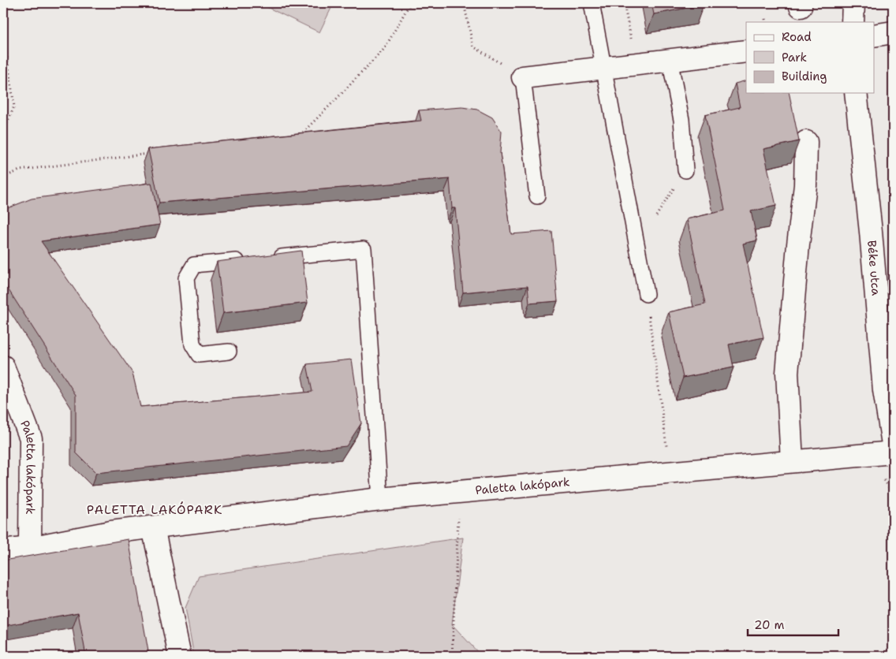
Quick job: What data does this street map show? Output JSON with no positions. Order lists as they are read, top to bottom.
{
  "streets": {
    "street": ["Béke utca", "Paletta lakópark"]
  },
  "districts": ["PALETTA LAKÓPARK"],
  "legend": ["Road", "Park", "Building"],
  "scale_bar": "20 m"
}
